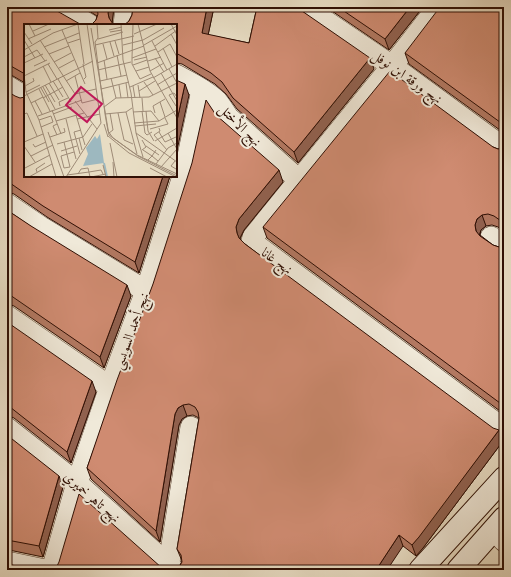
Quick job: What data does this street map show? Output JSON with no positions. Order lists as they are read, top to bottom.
{
  "streets": {
    "street": [
      "نهج ورقة ابن نوفل",
      "نهج الأختل",
      "نهج غانا",
      "نهج أحمد السويسي",
      "نهج تاهر خميري"
    ]
  },
  "crossings": [
    ["نهج ورقة ابن نوفل", "نهج غانا"],
    ["نهج الأختل", "نهج غانا"],
    ["نهج الأختل", "نهج أحمد السويسي"],
    ["نهج أحمد السويسي", "نهج تاهر خميري"]
  ]
}
